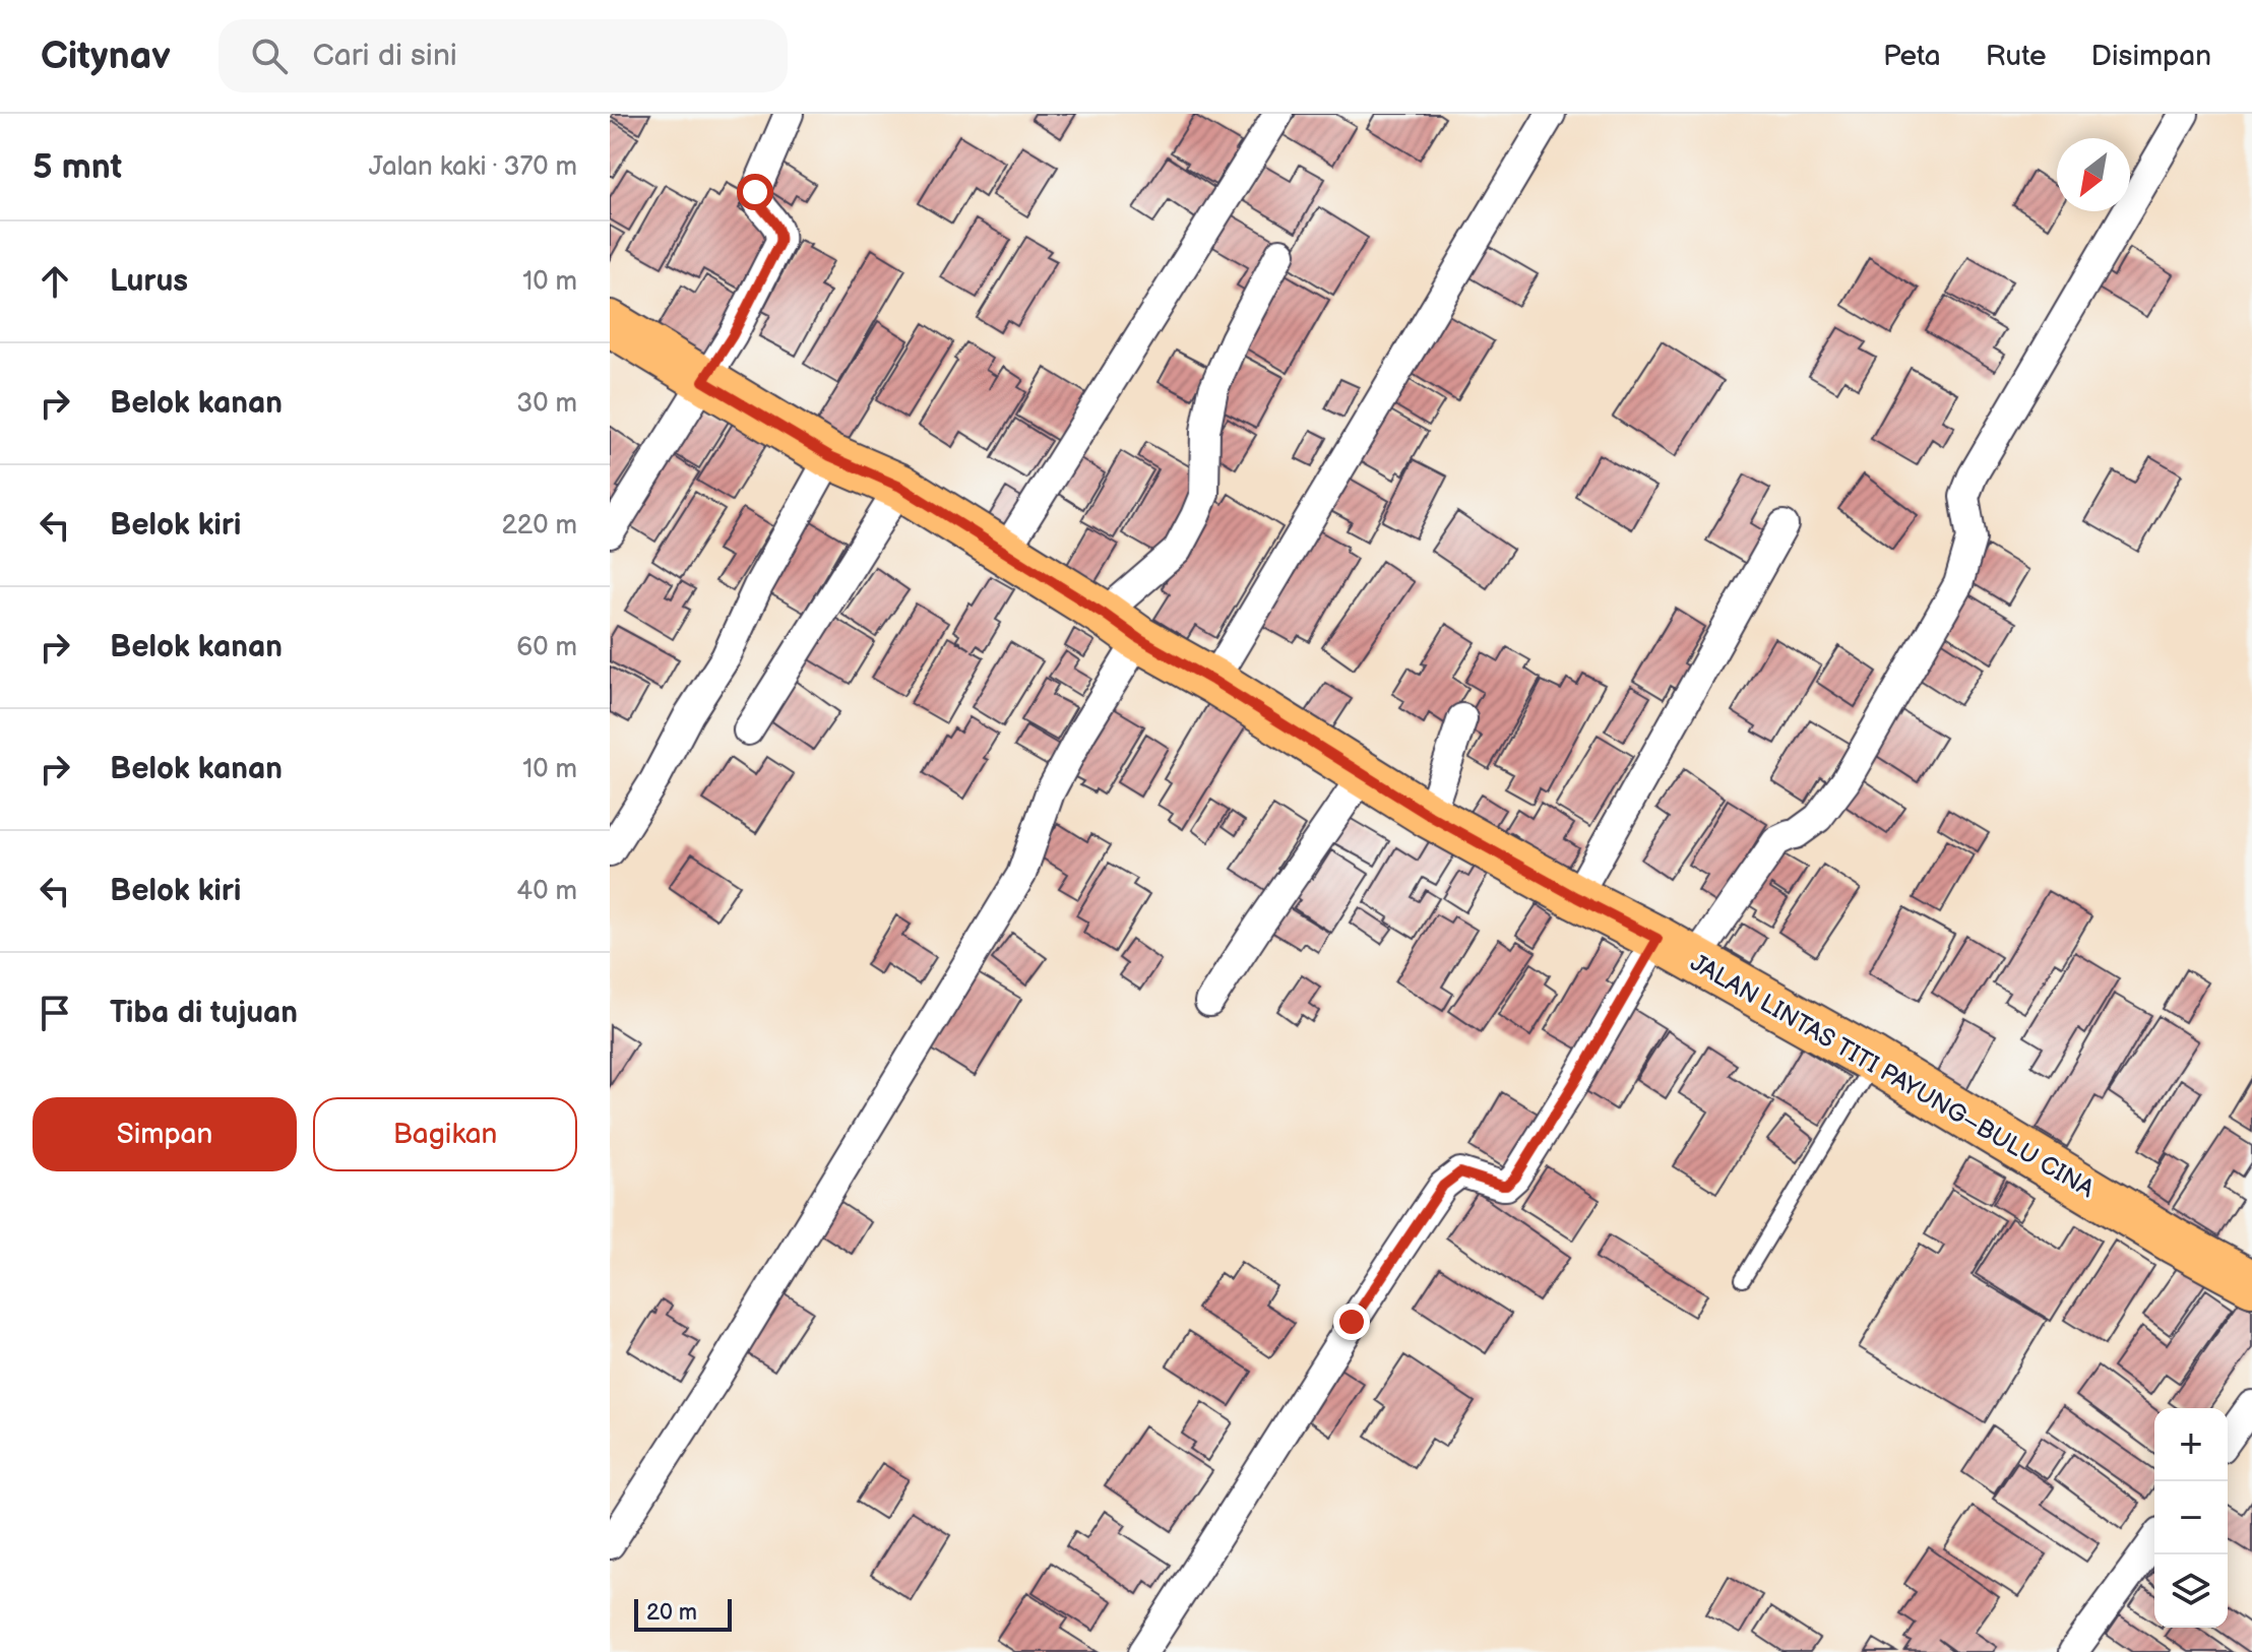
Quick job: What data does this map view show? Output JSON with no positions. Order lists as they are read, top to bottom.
{
  "streets": {
    "main road": ["JALAN LINTAS TITI PAYUNG–BULU CINA"]
  },
  "scale_bar": "20 m",
  "north": "bottom left",
  "page": {
    "header": "Citynav",
    "search": "Cari di sini",
    "nav": ["Peta", "Rute", "Disimpan"],
    "heading": ["5 mnt", "Jalan kaki · 370 m"],
    "list": [
      ["Lurus", "10 m"],
      ["Belok kanan", "30 m"],
      ["Belok kiri", "220 m"],
      ["Belok kanan", "60 m"],
      ["Belok kanan", "10 m"],
      ["Belok kiri", "40 m"],
      "Tiba di tujuan"
    ],
    "buttons": ["Simpan", "Bagikan"],
    "map_buttons": ["+", "−"],
    "scale": "20 m"
  }
}
